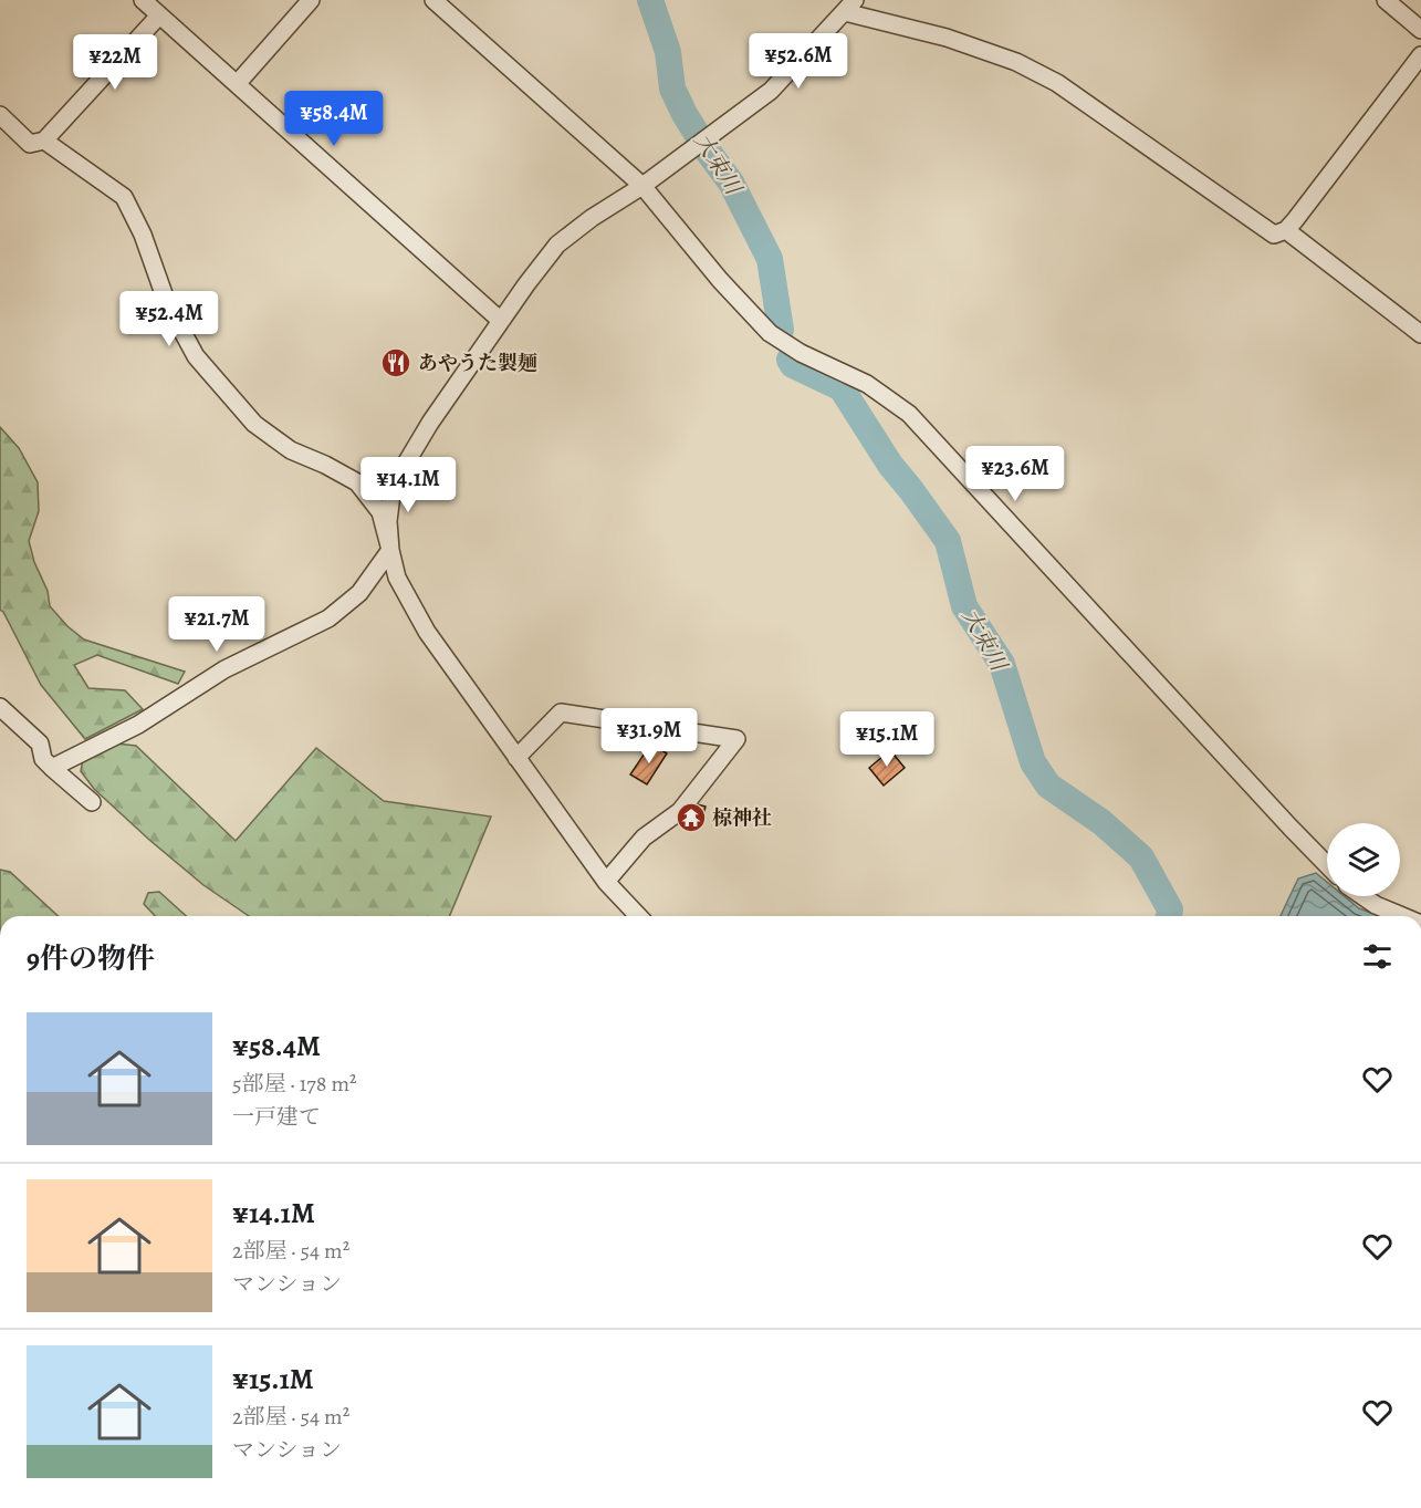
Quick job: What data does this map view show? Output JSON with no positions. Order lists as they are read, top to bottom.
{
  "water": ["大束川"],
  "places": {
    "restaurant": ["あやうた製麺"],
    "temple": ["椋神社"]
  },
  "page": {
    "price": [
      "¥52.6M",
      "¥22M",
      "¥58.4M",
      "¥52.4M",
      "¥23.6M",
      "¥14.1M",
      "¥21.7M",
      "¥31.9M",
      "¥15.1M"
    ],
    "heading": "9件の物件",
    "list": [
      {
        "name": "¥58.4M",
        "note": "5部屋 · 178 m² · 一戸建て"
      },
      {
        "name": "¥14.1M",
        "note": "2部屋 · 54 m² · マンション"
      },
      {
        "name": "¥15.1M",
        "note": "2部屋 · 54 m² · マンション"
      }
    ]
  }
}
